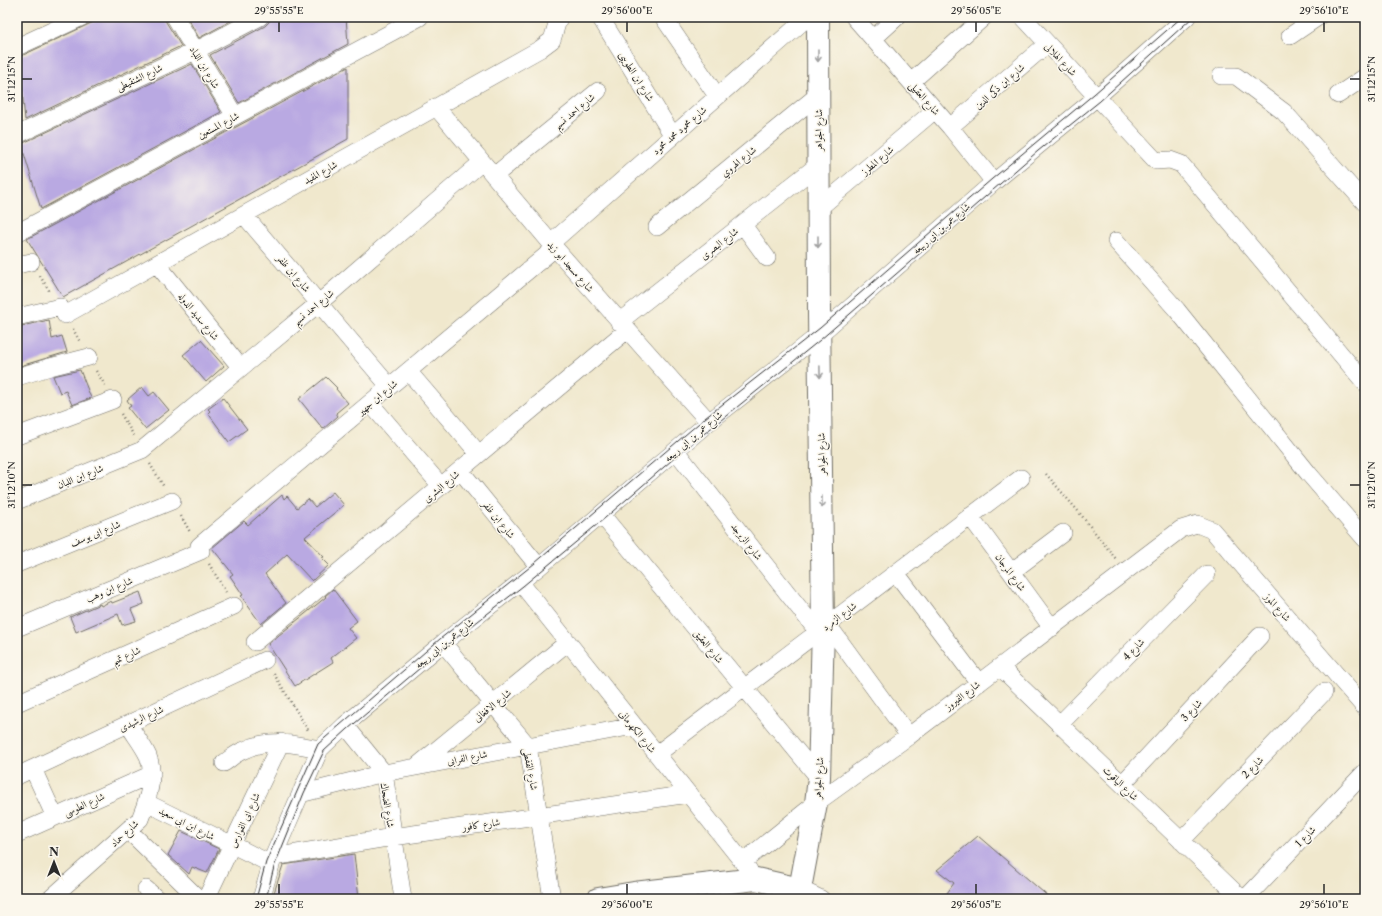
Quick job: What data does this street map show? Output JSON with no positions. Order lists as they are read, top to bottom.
{
  "streets": {
    "main road": ["شارع الجواهر"],
    "street": [
      "شارع الهلالى",
      "شارع ابن اللباد",
      "شارع ابن الطويبى",
      "شارع الشنقيطى",
      "شارع ابن ذكى الدين",
      "شارع العقيلى",
      "شارع احمد نسيم",
      "شارع المستعين",
      "شارع محمود محمد محمود",
      "شارع المطرز",
      "شارع الهروي",
      "شارع المفيد",
      "شارع عمر بن ابى ربيعه",
      "شارع البصرى",
      "شارع مسجد ابو زيد",
      "شارع ابن ظفر",
      "شارع سديد الدوله",
      "شارع ابن جهير",
      "شارع ابن اللبان",
      "شارع البشرى",
      "شارع ابى يوسف",
      "شارع الزبرجد",
      "شارع المرجان",
      "شارع ابن وهب",
      "شارع الموز",
      "شارع الزمرد",
      "شارع العقيق",
      "شارع 4",
      "شارع تميم",
      "شارع الفيروز",
      "شارع الافغانى",
      "شارع 3",
      "شارع الرشيدى",
      "شارع الكهرمانى",
      "شارع الفرابى",
      "شارع 2",
      "شارع القفطى",
      "شارع الياقوت",
      "شارع الطوسى",
      "شارع الضحاك",
      "شارع ابى الفوارس",
      "شارع ابن ابى سعيد",
      "شارع كافور",
      "شارع حماد",
      "شارع 1"
    ]
  },
  "crossings": [
    ["شارع الهلالى", "شارع ابن ذكى الدين"],
    ["شارع الهلالى", "شارع عمر بن ابى ربيعه"],
    ["شارع ابن اللباد", "شارع الشنقيطى"],
    ["شارع ابن اللباد", "شارع المستعين"],
    ["شارع ابن الطويبى", "شارع محمود محمد محمود"],
    ["شارع ابن ذكى الدين", "شارع العقيلى"],
    ["شارع العقيلى", "شارع المطرز"],
    ["شارع العقيلى", "شارع عمر بن ابى ربيعه"],
    ["شارع احمد نسيم", "شارع مسجد ابو زيد"],
    ["شارع احمد نسيم", "شارع ابن ظفر"],
    ["شارع احمد نسيم", "شارع سديد الدوله"],
    ["شارع احمد نسيم", "شارع ابن اللبان"],
    ["شارع محمود محمد محمود", "شارع مسجد ابو زيد"],
    ["شارع محمود محمد محمود", "شارع ابن جهير"],
    ["شارع الجواهر", "شارع المطرز"],
    ["شارع الجواهر", "شارع الهروي"],
    ["شارع الجواهر", "شارع عمر بن ابى ربيعه"],
    ["شارع الجواهر", "شارع البصرى"],
    ["شارع الجواهر", "شارع الزبرجد"],
    ["شارع الجواهر", "شارع الزمرد"],
    ["شارع الجواهر", "شارع العقيق"],
    ["شارع الجواهر", "شارع الفيروز"],
    ["شارع المفيد", "شارع مسجد ابو زيد"],
    ["شارع المفيد", "شارع ابن ظفر"],
    ["شارع المفيد", "شارع سديد الدوله"],
    ["شارع عمر بن ابى ربيعه", "شارع مسجد ابو زيد"],
    ["شارع عمر بن ابى ربيعه", "شارع ابن ظفر"],
    ["شارع عمر بن ابى ربيعه", "شارع الزبرجد"],
    ["شارع عمر بن ابى ربيعه", "شارع العقيق"],
    ["شارع عمر بن ابى ربيعه", "شارع الكهرمانى"],
    ["شارع عمر بن ابى ربيعه", "شارع الفرابى"],
    ["شارع عمر بن ابى ربيعه", "شارع القفطى"],
    ["شارع عمر بن ابى ربيعه", "شارع الضحاك"],
    ["شارع عمر بن ابى ربيعه", "شارع ابن ابى سعيد"],
    ["شارع عمر بن ابى ربيعه", "شارع كافور"],
    ["شارع البصرى", "شارع مسجد ابو زيد"],
    ["شارع البصرى", "شارع البشرى"],
    ["شارع مسجد ابو زيد", "شارع ابن جهير"],
    ["شارع مسجد ابو زيد", "شارع البشرى"],
    ["شارع ابن ظفر", "شارع ابن جهير"],
    ["شارع ابن ظفر", "شارع البشرى"],
    ["شارع ابن جهير", "شارع ابن وهب"],
    ["شارع الزبرجد", "شارع الزمرد"],
    ["شارع الزبرجد", "شارع الفيروز"],
    ["شارع المرجان", "شارع الزمرد"],
    ["شارع المرجان", "شارع الفيروز"],
    ["شارع الموز", "شارع الفيروز"],
    ["شارع الزمرد", "شارع العقيق"],
    ["شارع الزمرد", "شارع الكهرمانى"],
    ["شارع 4", "شارع الياقوت"],
    ["شارع الفيروز", "شارع الكهرمانى"],
    ["شارع الفيروز", "شارع الياقوت"],
    ["شارع الافغانى", "شارع الكهرمانى"],
    ["شارع الافغانى", "شارع الفرابى"],
    ["شارع الافغانى", "شارع القفطى"],
    ["شارع 3", "شارع الياقوت"],
    ["شارع الرشيدى", "شارع حماد"],
    ["شارع الكهرمانى", "شارع الفرابى"],
    ["شارع الكهرمانى", "شارع كافور"],
    ["شارع الفرابى", "شارع القفطى"],
    ["شارع الفرابى", "شارع الضحاك"],
    ["شارع 2", "شارع الياقوت"],
    ["شارع القفطى", "شارع كافور"],
    ["شارع الياقوت", "شارع 1"],
    ["شارع الطوسى", "شارع حماد"],
    ["شارع الضحاك", "شارع كافور"],
    ["شارع ابى الفوارس", "شارع ابن ابى سعيد"],
    ["شارع ابن ابى سعيد", "شارع كافور"],
    ["شارع ابن ابى سعيد", "شارع حماد"]
  ],
  "one_way": ["شارع الجواهر"],
  "north": "top",
  "coordinates": [
    "29°55'55\"E",
    "29°56'00\"E",
    "29°56'05\"E",
    "29°56'10\"E",
    "31°12'15\"N",
    "31°12'10\"N"
  ]
}
